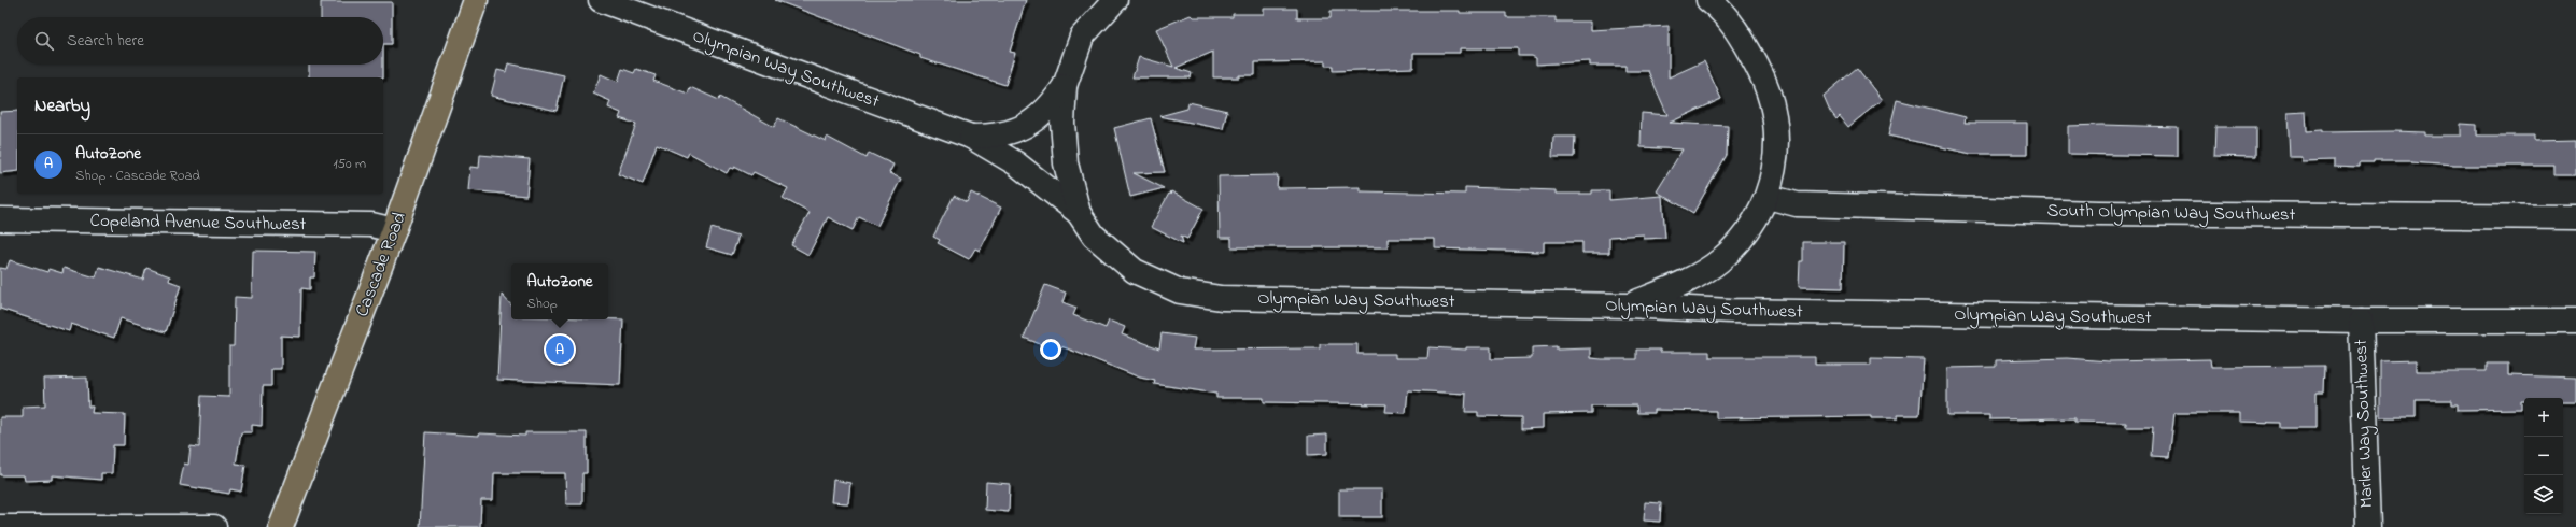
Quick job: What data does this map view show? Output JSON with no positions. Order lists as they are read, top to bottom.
{
  "streets": {
    "main road": ["Cascade Road"],
    "street": [
      "Olympian Way Southwest",
      "South Olympian Way Southwest",
      "Copeland Avenue Southwest",
      "Marler Way Southwest"
    ]
  },
  "crossings": [
    ["Olympian Way Southwest", "Marler Way Southwest"],
    ["Copeland Avenue Southwest", "Cascade Road"]
  ],
  "page": {
    "search": "Search here",
    "heading": "Nearby",
    "list": [
      {
        "mark": "A",
        "name": "AutoZone",
        "note": "Shop · Cascade Road",
        "value": "150 m"
      }
    ],
    "popup": ["AutoZone", "Shop"],
    "pins": "A",
    "map_buttons": ["+", "−"]
  }
}
